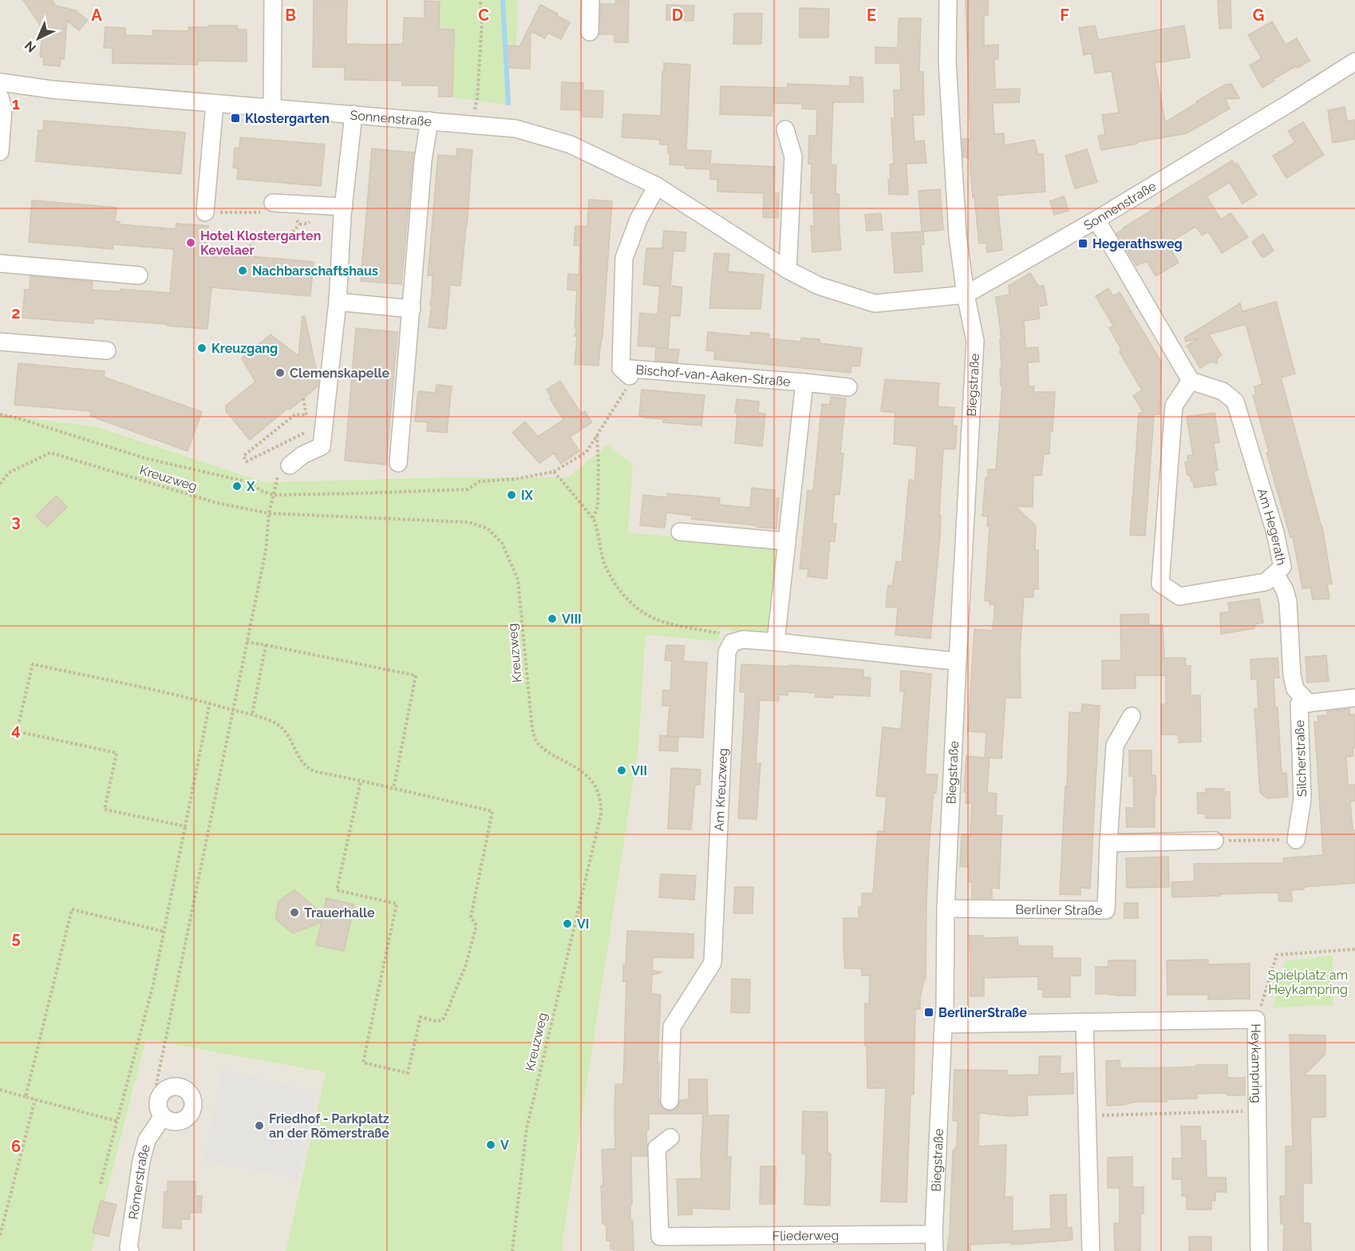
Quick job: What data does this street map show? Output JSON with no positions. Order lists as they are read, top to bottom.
{
  "streets": {
    "street": [
      "Sonnenstraße",
      "Bischof-van-Aaken-Straße",
      "Biegstraße",
      "Am Hegerath",
      "Silcherstraße",
      "Am Kreuzweg",
      "Berliner Straße",
      "Heykampring",
      "Römerstraße",
      "Fliederweg"
    ],
    "path": ["Kreuzweg"]
  },
  "crossings": [
    ["Sonnenstraße", "Biegstraße"],
    ["Biegstraße", "Berliner Straße"],
    ["Biegstraße", "Heykampring"],
    ["Biegstraße", "Fliederweg"]
  ],
  "parks": ["Spielplatz am Heykampring"],
  "places": {
    "transit": ["Klostergarten", "Hegerathsweg", "BerlinerStraße"],
    "other": [
      "Hotel Klostergarten Kevelaer",
      "Nachbarschaftshaus",
      "Kreuzgang",
      "Clemenskapelle",
      "X",
      "IX",
      "VIII",
      "VII",
      "Trauerhalle",
      "VI",
      "Friedhof - Parkplatz an der Römerstraße",
      "V"
    ]
  },
  "north": "bottom left",
  "grid": {
    "columns": [
      "A",
      "B",
      "C",
      "D",
      "E",
      "F",
      "G"
    ],
    "rows": [
      "1",
      "2",
      "3",
      "4",
      "5",
      "6"
    ]
  }
}
